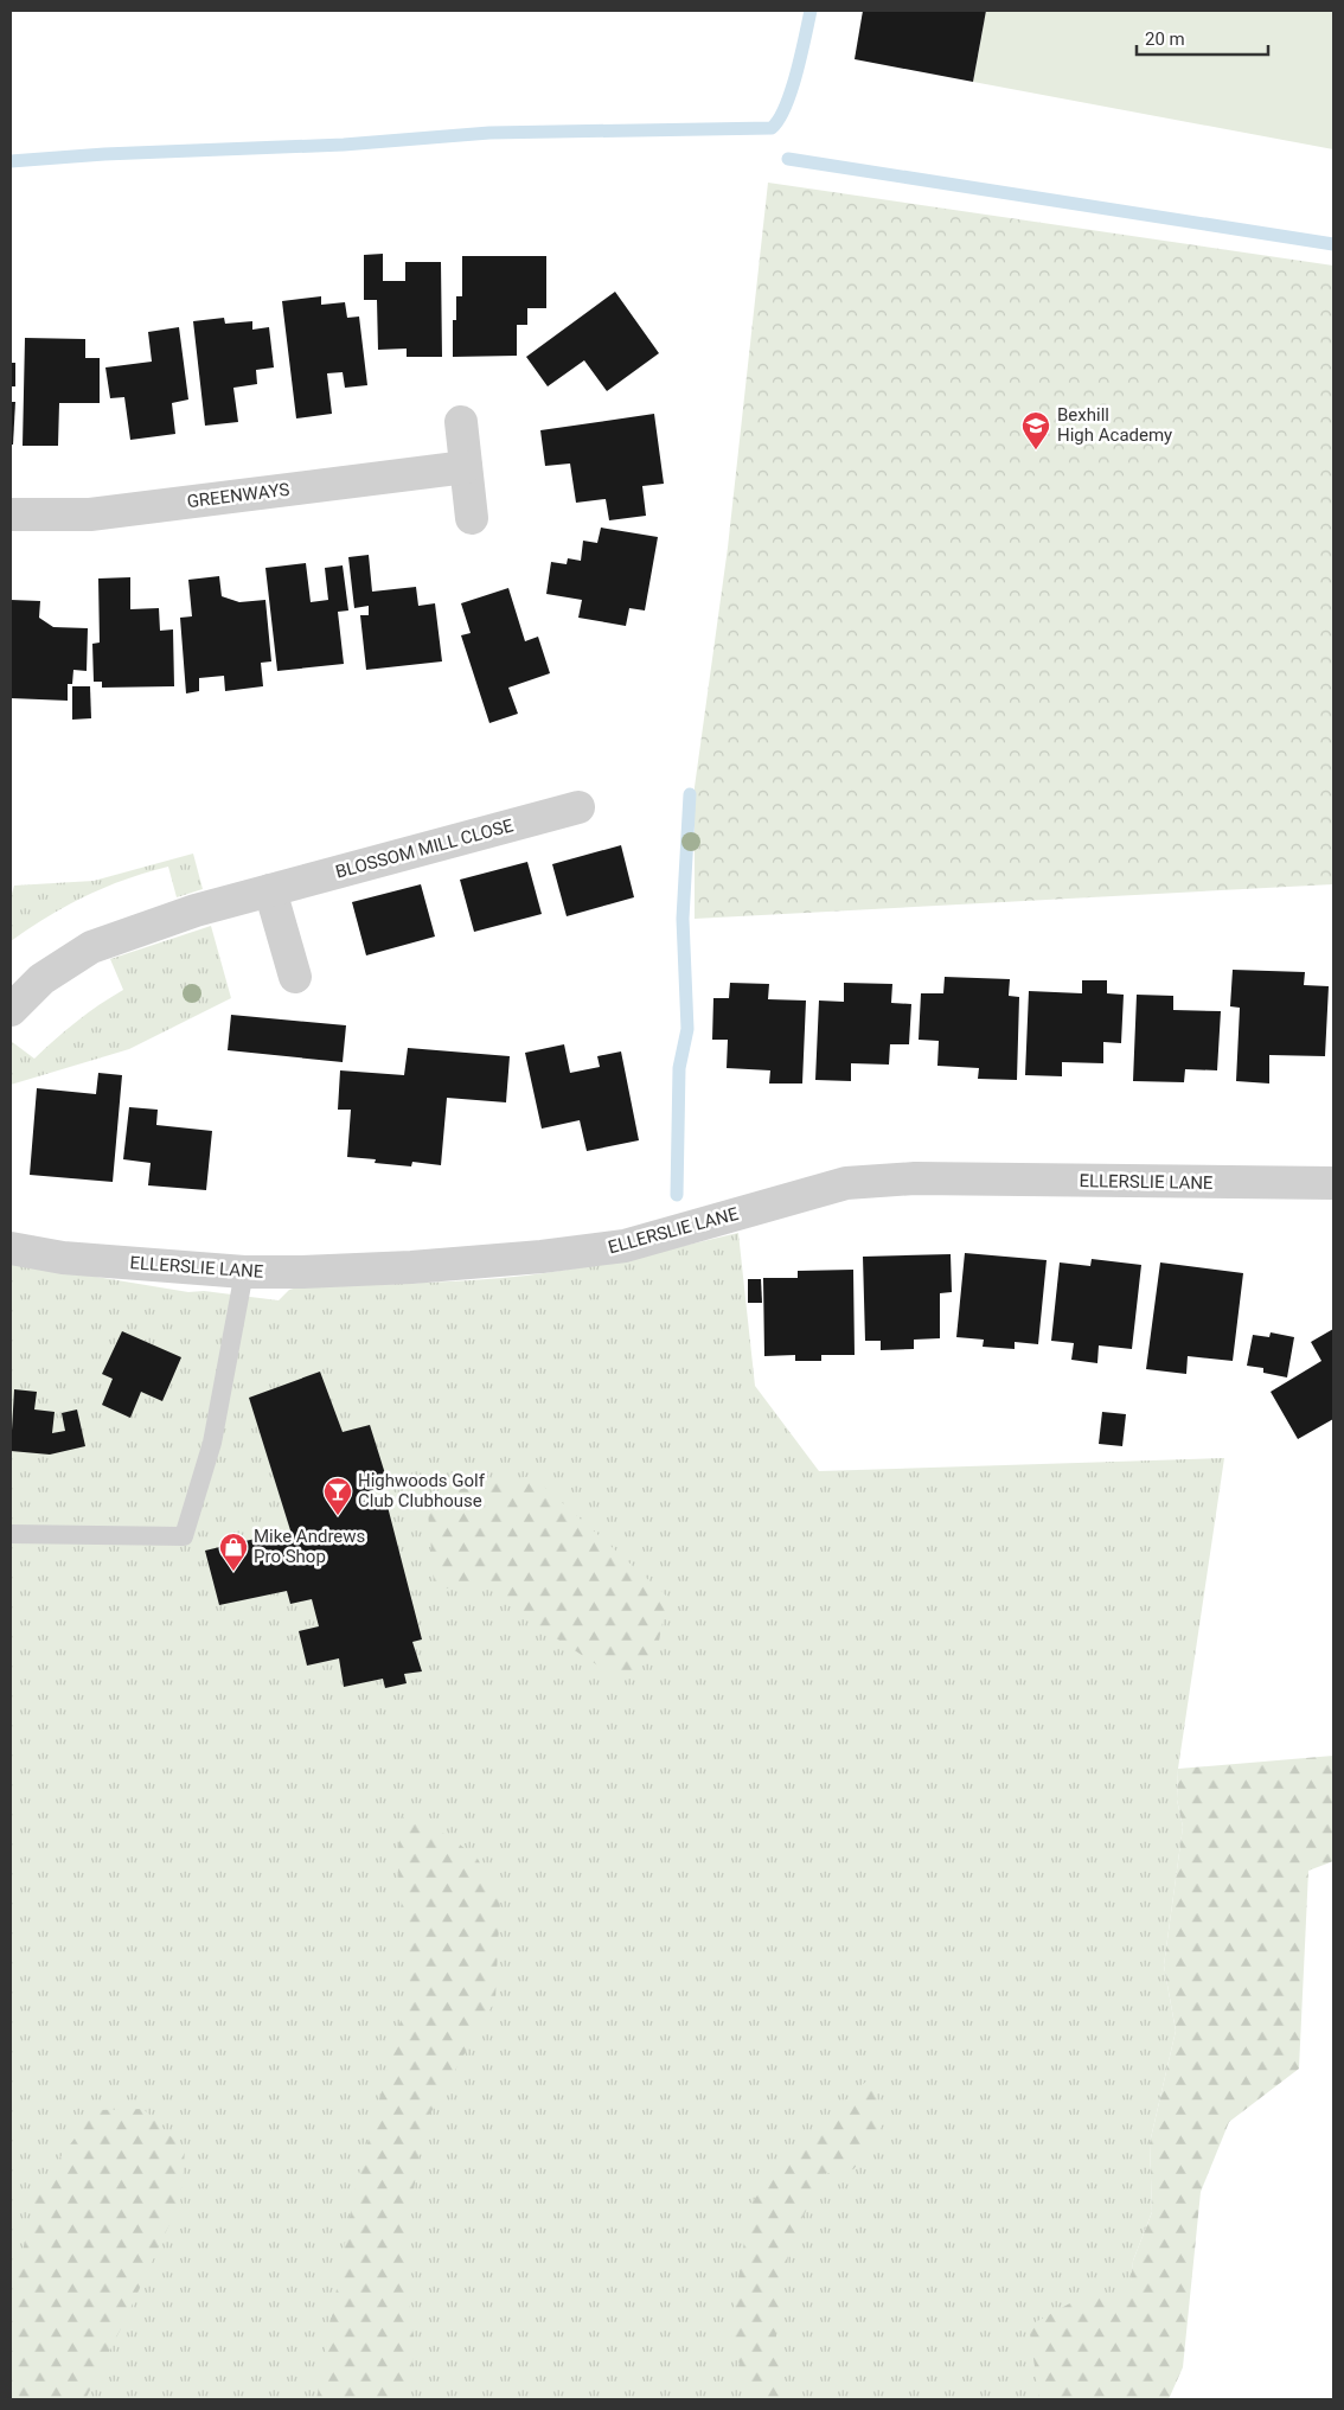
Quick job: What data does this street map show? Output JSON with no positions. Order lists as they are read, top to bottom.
{
  "streets": {
    "street": ["GREENWAYS", "BLOSSOM MILL CLOSE", "ELLERSLIE LANE"]
  },
  "places": {
    "school or university": ["Bexhill High Academy"],
    "bar": ["Highwoods Golf Club Clubhouse"],
    "shop": ["Mike Andrews Pro Shop"]
  },
  "scale_bar": "20 m"
}
